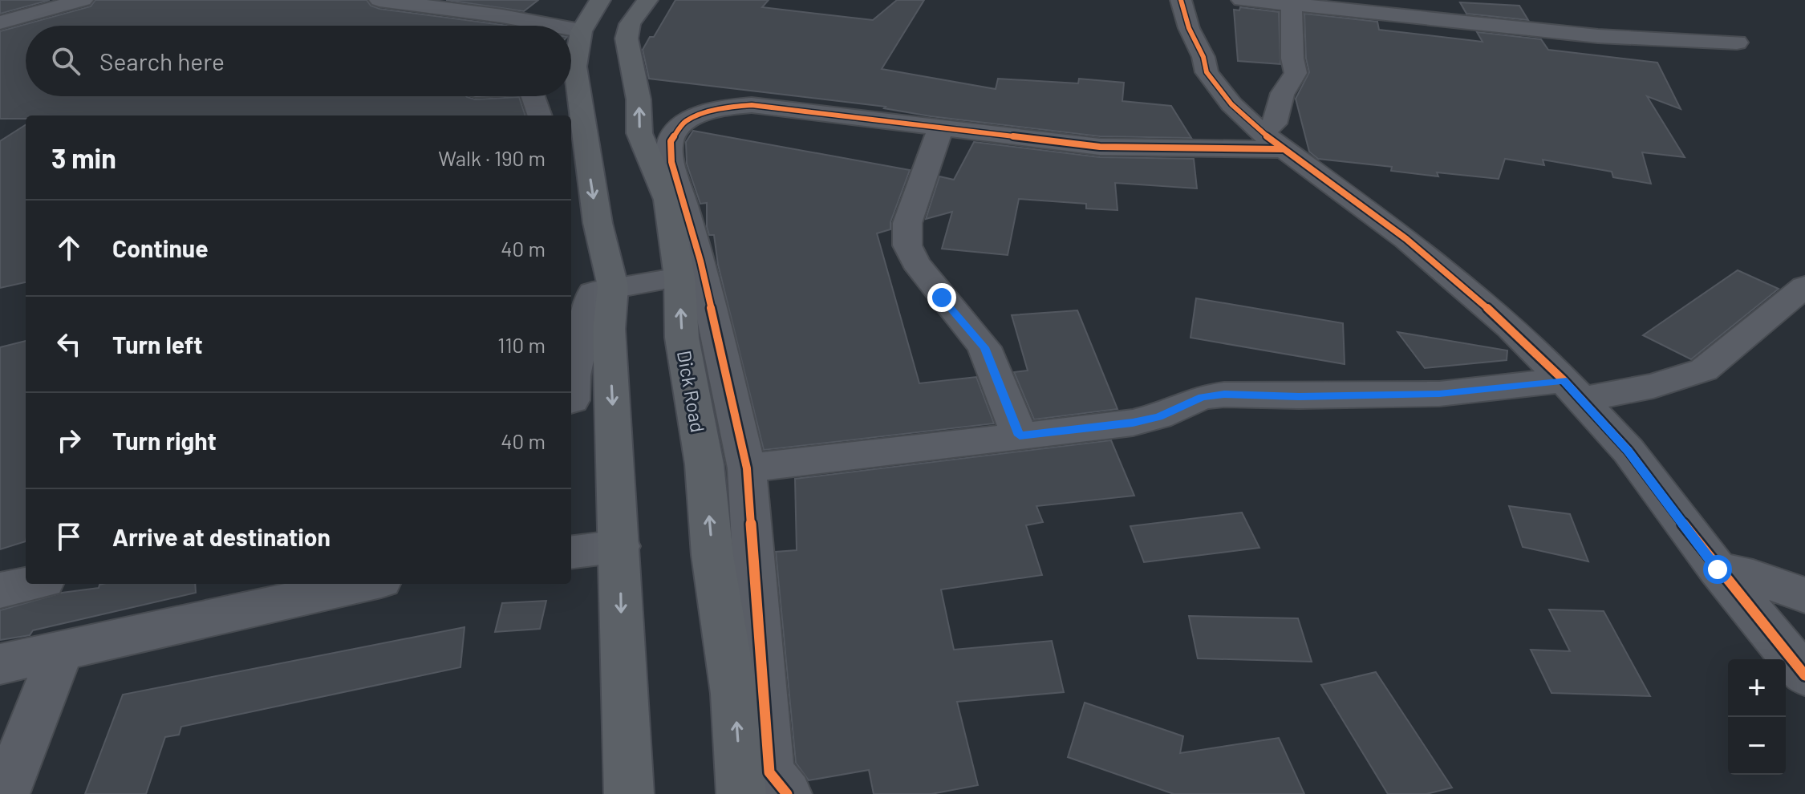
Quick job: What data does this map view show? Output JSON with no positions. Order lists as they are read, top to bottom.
{
  "streets": {
    "main road": ["Dick Road"]
  },
  "page": {
    "search": "Search here",
    "heading": ["3 min", "Walk · 190 m"],
    "list": [
      ["Continue", "40 m"],
      ["Turn left", "110 m"],
      ["Turn right", "40 m"],
      "Arrive at destination"
    ],
    "map_buttons": ["+", "−"]
  }
}
